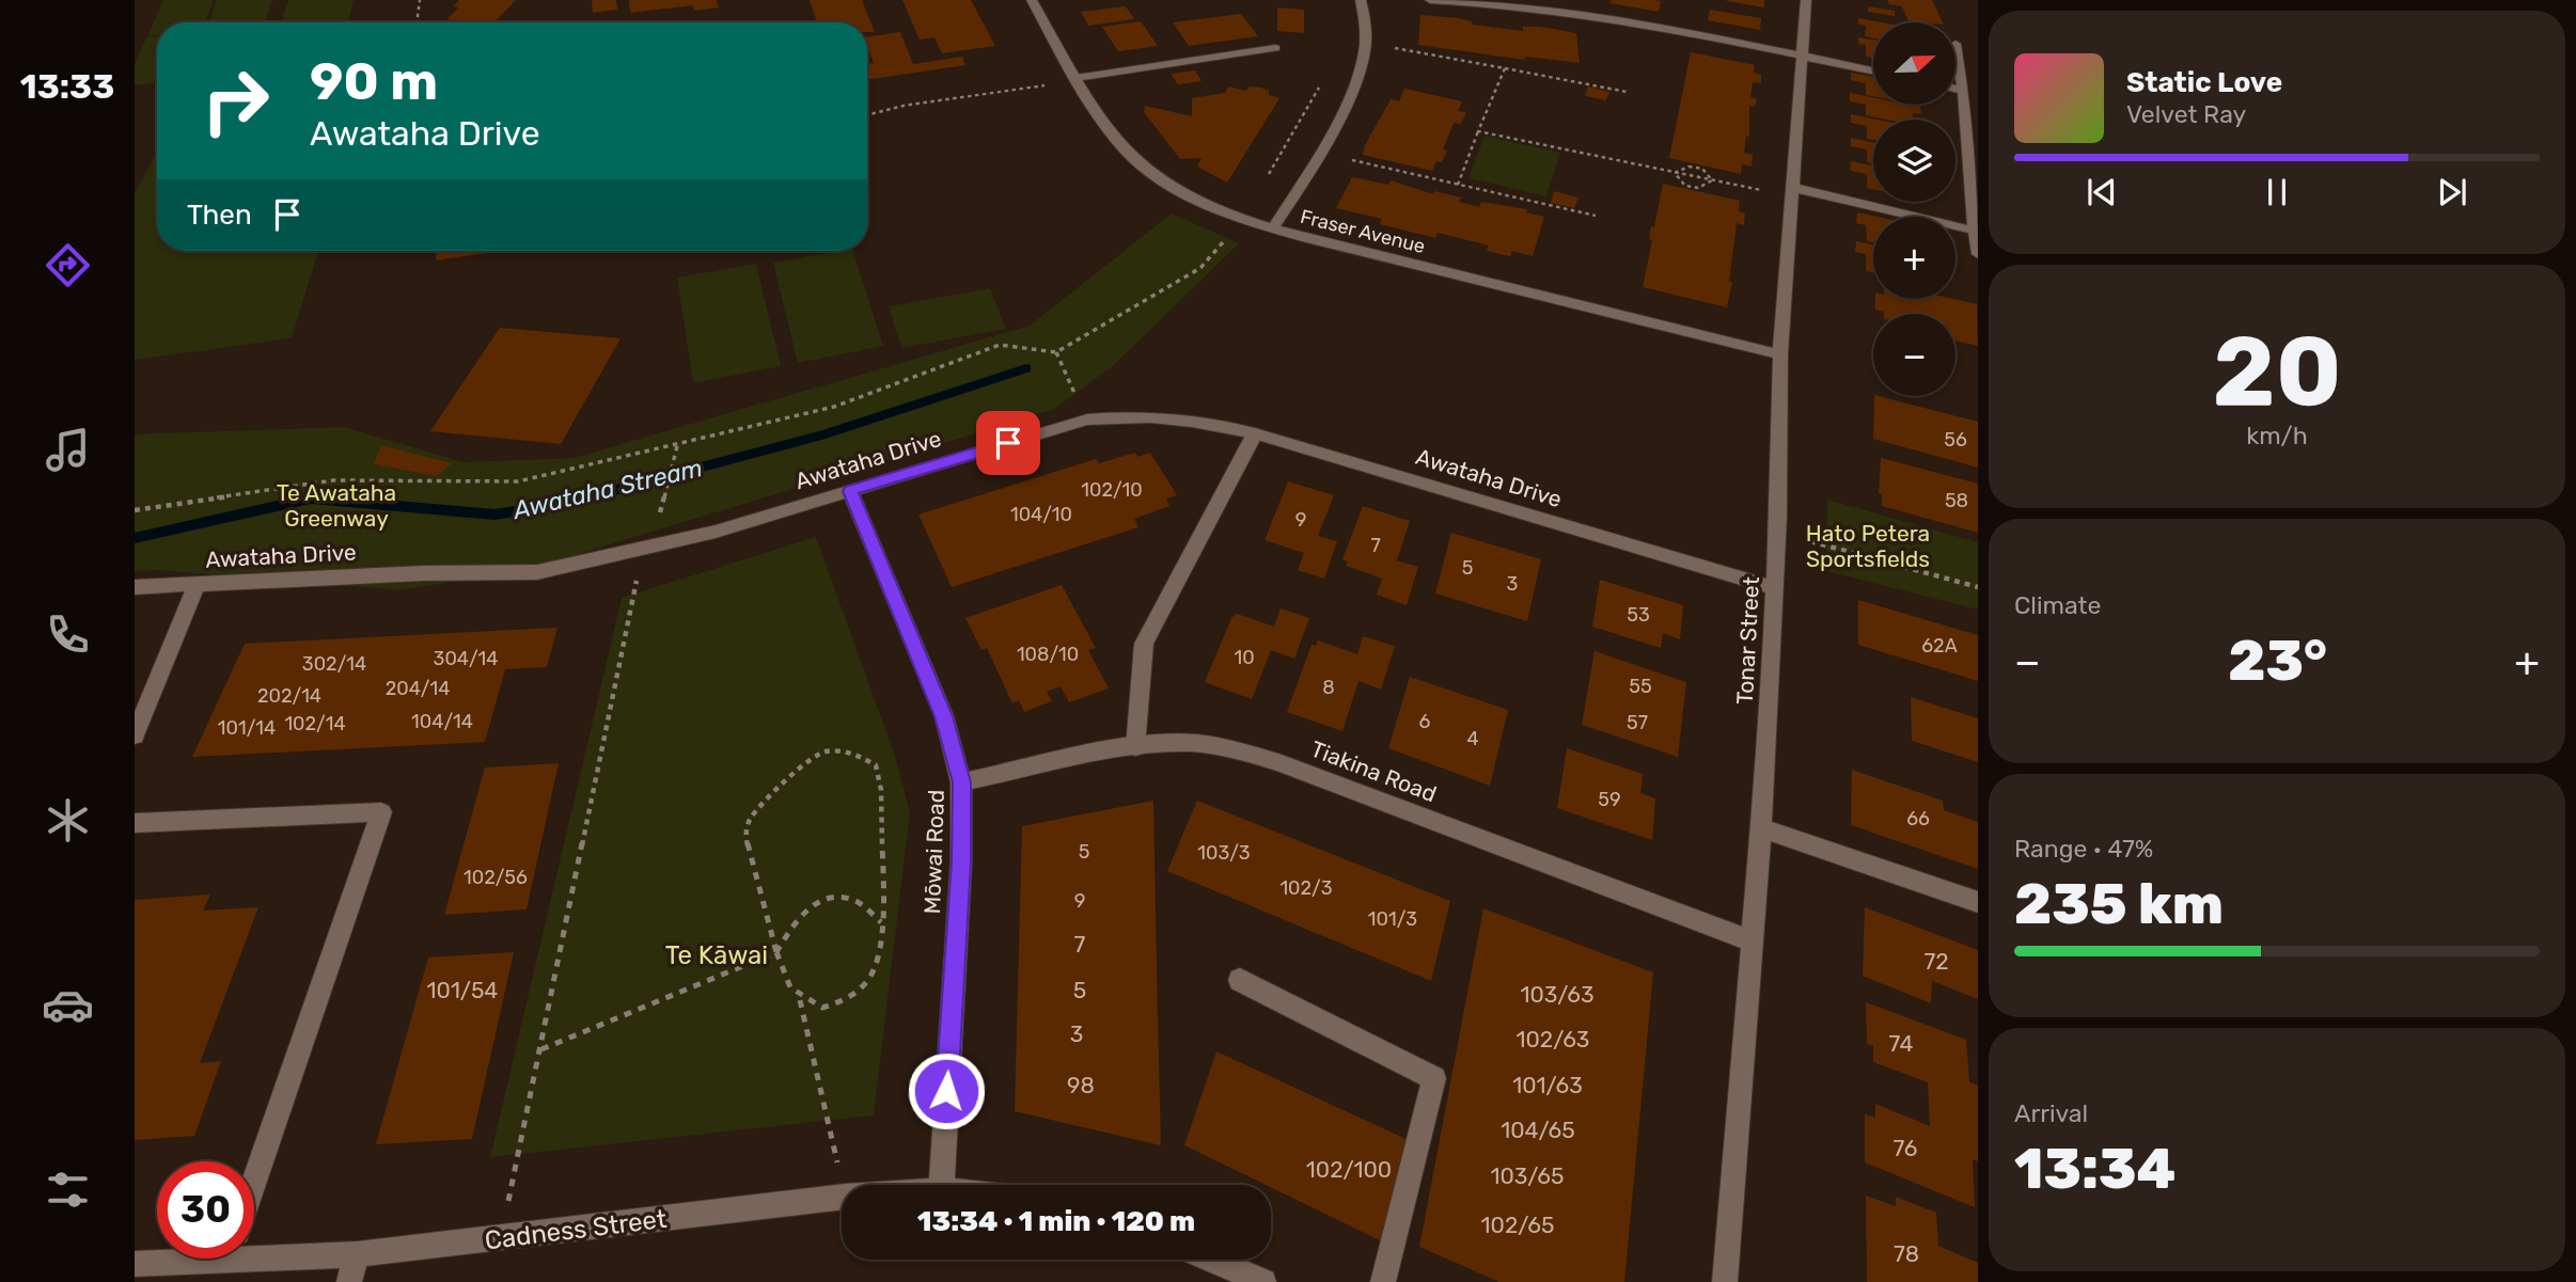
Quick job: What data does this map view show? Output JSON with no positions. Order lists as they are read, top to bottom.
{
  "streets": {
    "street": [
      "Fraser Avenue",
      "Awataha Drive",
      "Tonar Street",
      "Tiakina Road",
      "Mōwai Road",
      "Cadness Street"
    ]
  },
  "crossings": [
    ["Fraser Avenue", "Tonar Street"],
    ["Awataha Drive", "Tonar Street"],
    ["Awataha Drive", "Mōwai Road"],
    ["Tonar Street", "Tiakina Road"],
    ["Tiakina Road", "Mōwai Road"]
  ],
  "water": ["Awataha Stream"],
  "parks": ["Te Awataha Greenway", "Hato Petera Sportsfields", "Te Kāwai"],
  "house_numbers": [
    "56",
    "102/10",
    "58",
    "104/10",
    "9",
    "7",
    "5",
    "3",
    "53",
    "62A",
    "108/10",
    "10",
    "304/14",
    "302/14",
    "55",
    "8",
    "204/14",
    "202/14",
    "104/14",
    "6",
    "57",
    "102/14",
    "101/14",
    "4",
    "59",
    "66",
    "5",
    "103/3",
    "102/56",
    "102/3",
    "9",
    "101/3",
    "7",
    "72",
    "101/54",
    "5",
    "103/63",
    "3",
    "102/63",
    "74",
    "98",
    "101/63",
    "104/65",
    "76",
    "102/100",
    "103/65",
    "102/65",
    "78"
  ],
  "north": "right",
  "page": {
    "tabs": "13:33",
    "map_buttons": ["+", "−"],
    "turn": ["90 m", "Awataha Drive"],
    "song": ["Static Love", "Velvet Ray"],
    "then": "Then",
    "tile": [
      ["20", "km/h"],
      "Climate",
      ["Range · 47%", "235 km"],
      ["Arrival", "13:34"]
    ],
    "heat": ["−", "23°", "+"],
    "limit": "30",
    "trip": "13:34 · 1 min · 120 m"
  }
}
